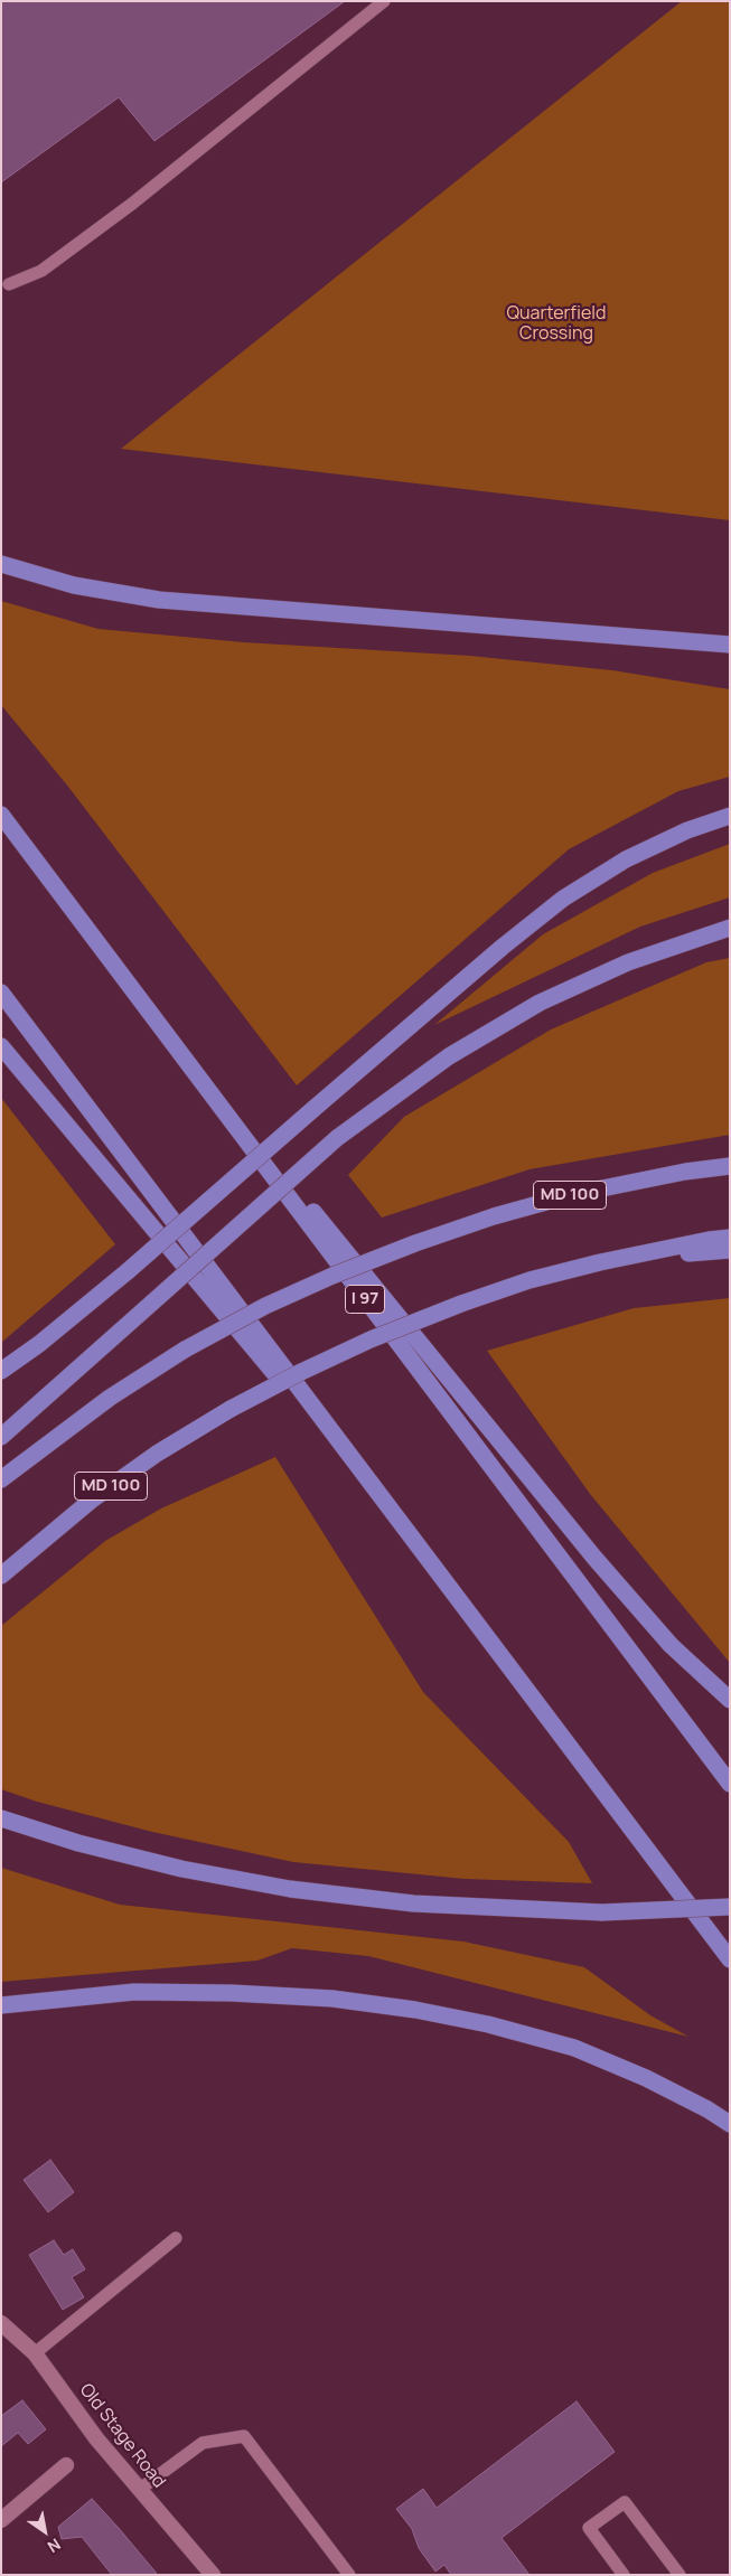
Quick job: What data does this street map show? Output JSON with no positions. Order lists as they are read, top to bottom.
{
  "streets": {
    "highway": ["MD 100", "I 97"],
    "street": ["Old Stage Road"]
  },
  "parks": ["Quarterfield Crossing"],
  "north": "bottom right"
}
